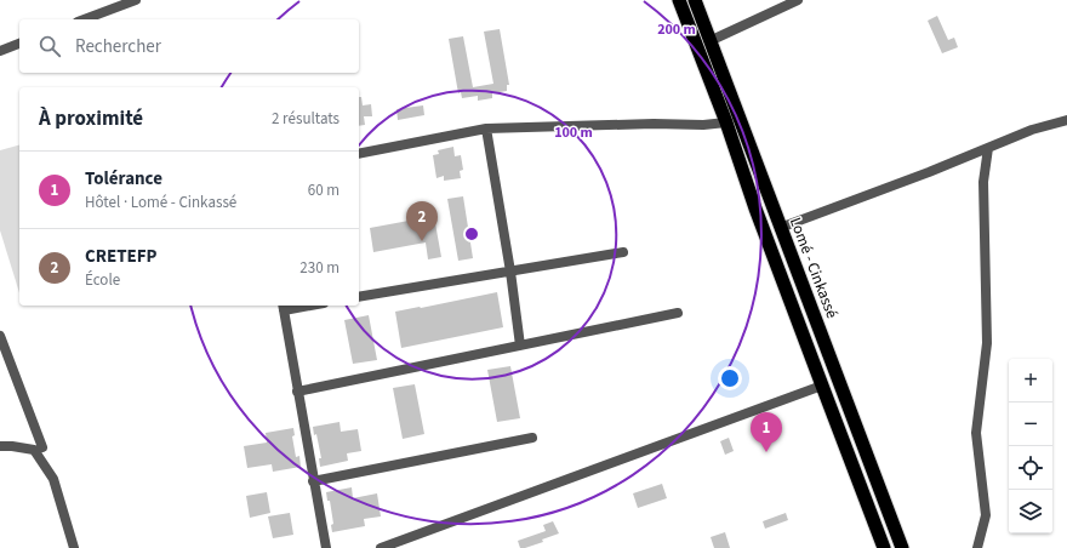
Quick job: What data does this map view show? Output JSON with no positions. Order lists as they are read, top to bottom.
{
  "streets": {
    "highway": ["Lomé - Cinkassé"]
  },
  "page": {
    "search": "Rechercher",
    "heading": ["À proximité", "2 résultats"],
    "list": [
      {
        "mark": "1",
        "name": "Tolérance",
        "note": "Hôtel · Lomé - Cinkassé",
        "value": "60 m"
      },
      {
        "mark": "2",
        "name": "CRETEFP",
        "note": "École",
        "value": "230 m"
      }
    ],
    "pins": ["2", "1"],
    "map_buttons": ["+", "−"]
  },
  "rings": ["200 m", "100 m"]
}
